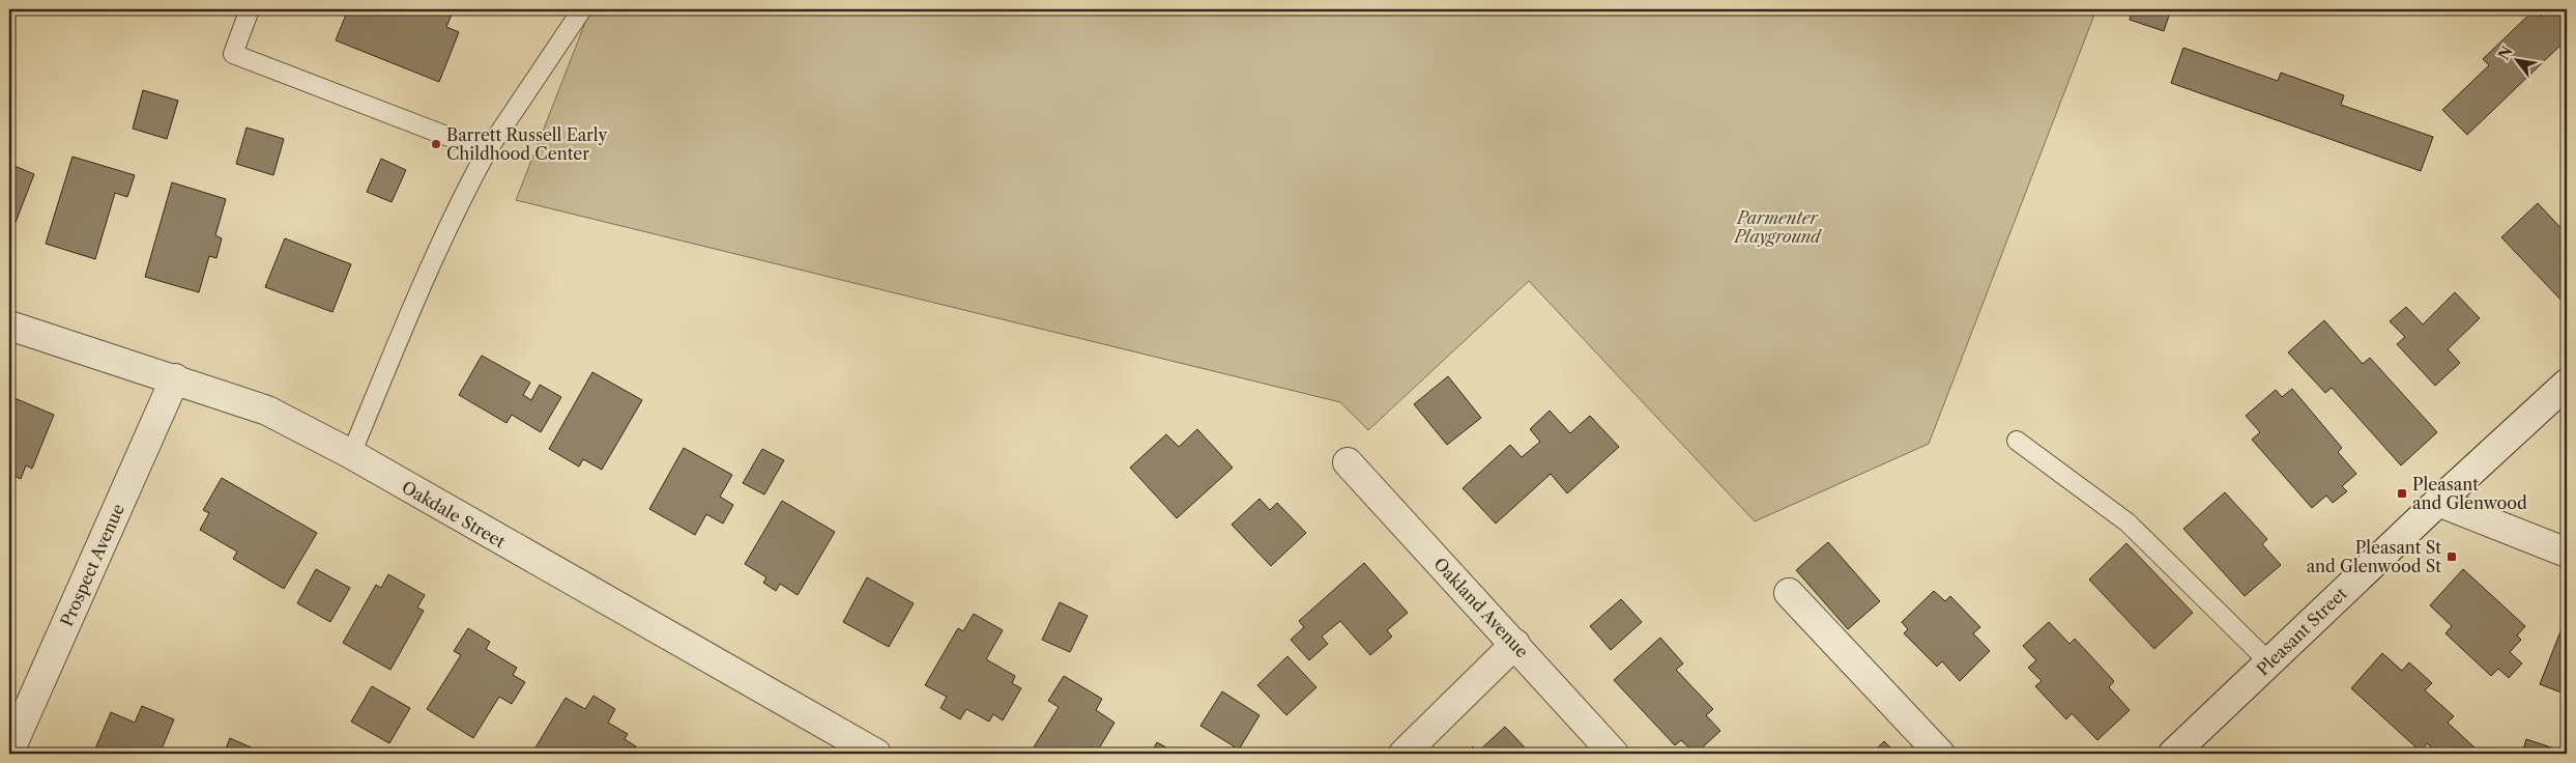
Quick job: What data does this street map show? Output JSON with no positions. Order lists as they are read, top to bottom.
{
  "streets": {
    "street": [
      "Oakdale Street",
      "Prospect Avenue",
      "Oakland Avenue",
      "Pleasant Street"
    ]
  },
  "crossings": [
    ["Oakdale Street", "Prospect Avenue"]
  ],
  "parks": ["Parmenter Playground"],
  "places": {
    "other": ["Barrett Russell Early Childhood Center"],
    "transit": ["Pleasant and Glenwood", "Pleasant St and Glenwood St"]
  },
  "north": "top left"
}
